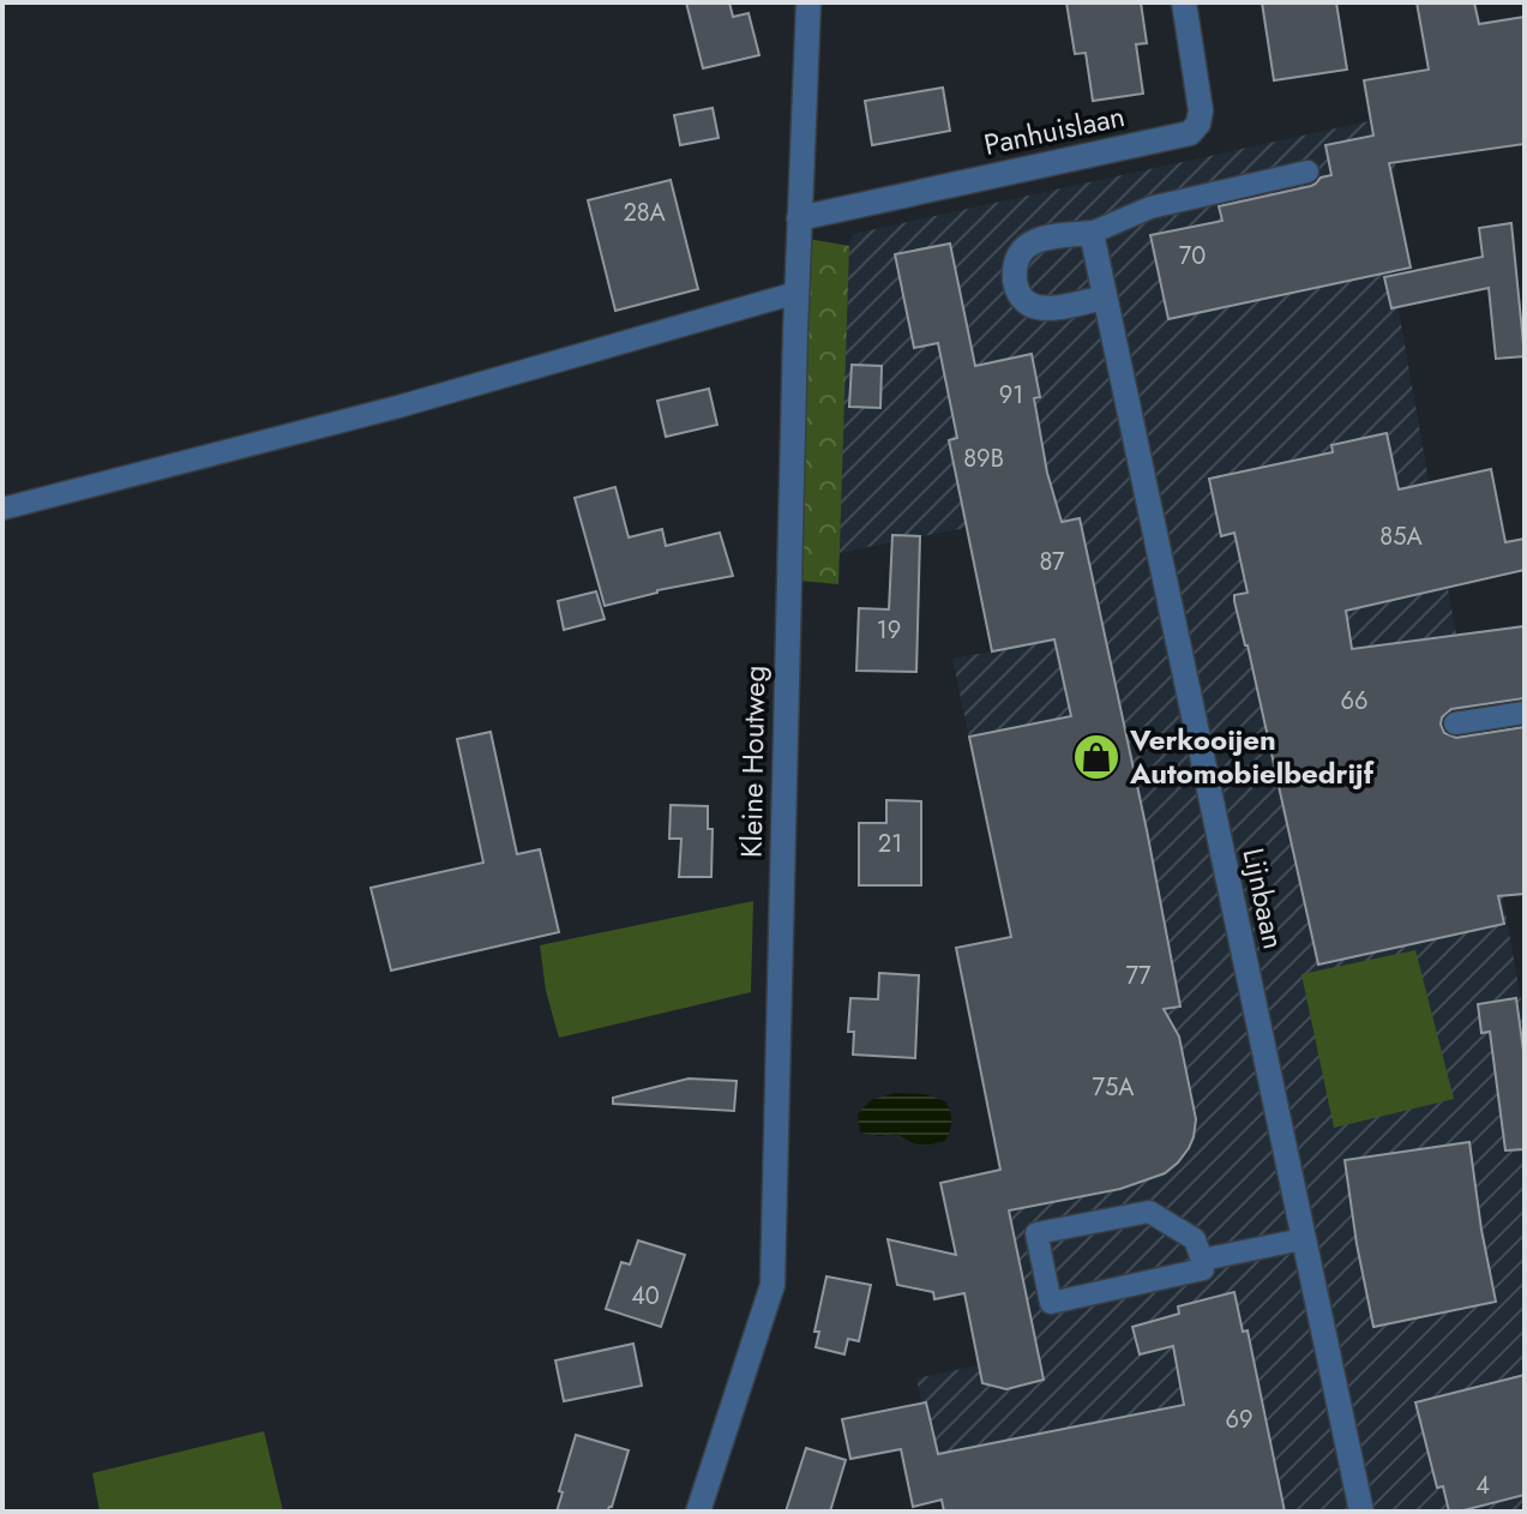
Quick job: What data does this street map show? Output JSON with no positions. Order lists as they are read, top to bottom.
{
  "streets": {
    "street": ["Panhuislaan", "Kleine Houtweg", "Lijnbaan"]
  },
  "crossings": [
    ["Panhuislaan", "Kleine Houtweg"]
  ],
  "places": {
    "shop": ["Verkooijen Automobielbedrijf"]
  },
  "house_numbers": [
    "28A",
    "70",
    "91",
    "89B",
    "85A",
    "87",
    "19",
    "66",
    "21",
    "77",
    "75A",
    "40",
    "69",
    "4"
  ]
}
